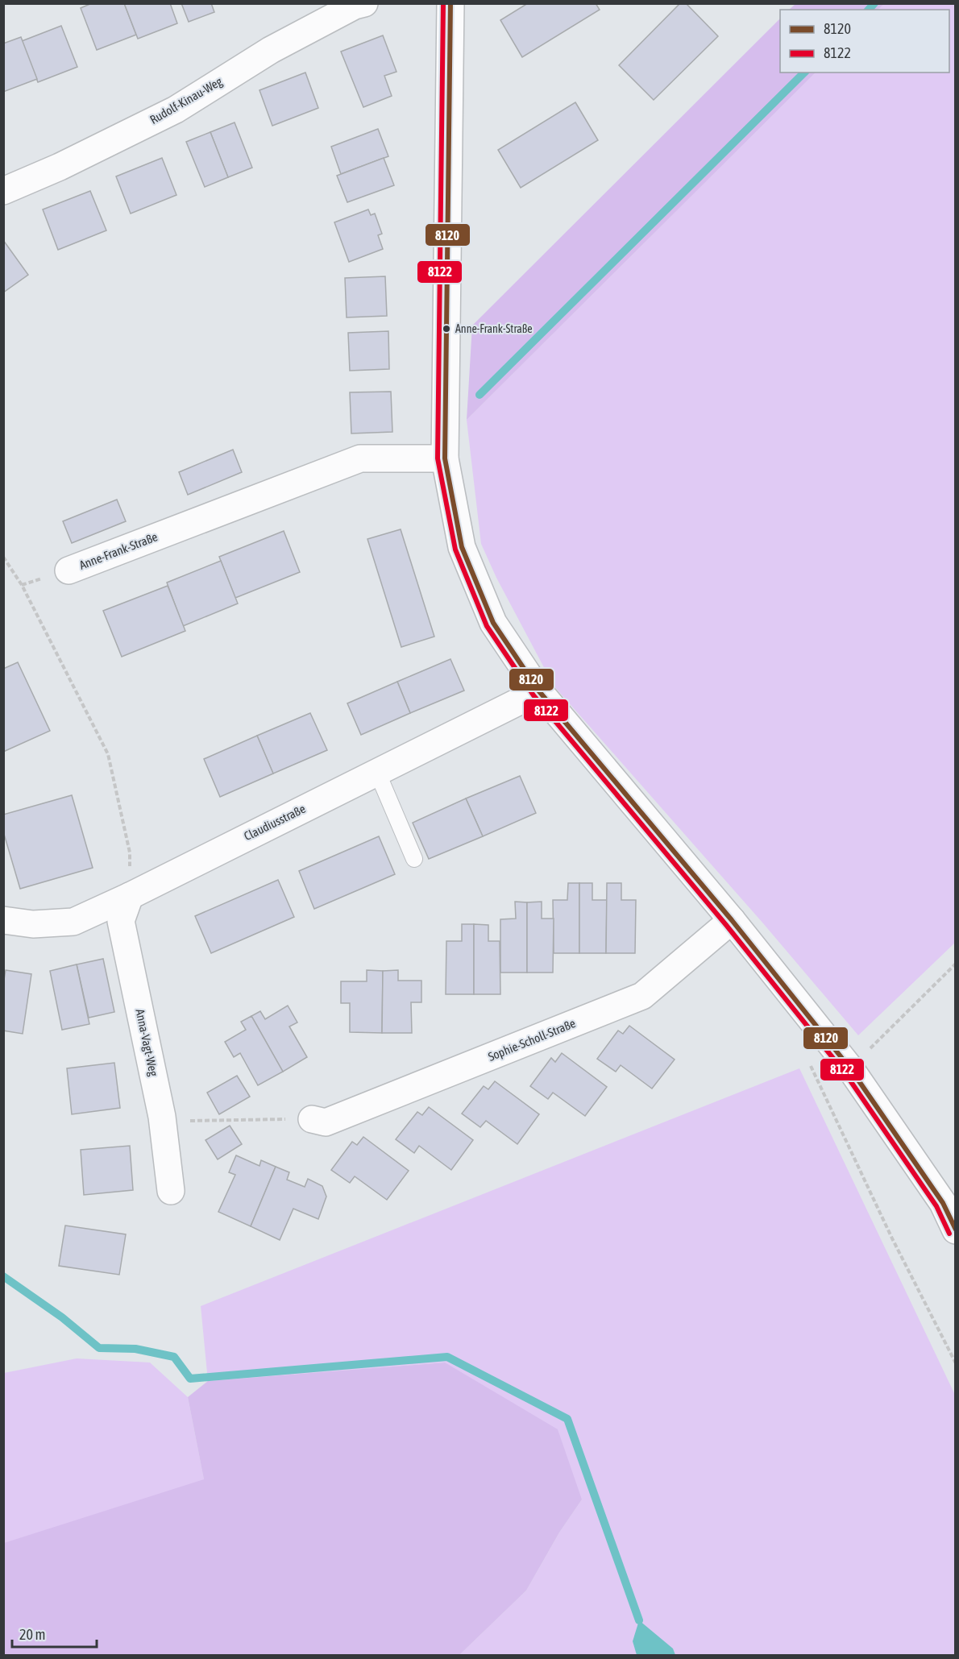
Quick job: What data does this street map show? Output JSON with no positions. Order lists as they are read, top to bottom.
{
  "streets": {
    "street": [
      "Rudolf-Kinau-Weg",
      "Anne-Frank-Straße",
      "Claudiusstraße",
      "Sophie-Scholl-Straße",
      "Anna-Vagt-Weg"
    ]
  },
  "crossings": [
    ["Claudiusstraße", "Anna-Vagt-Weg"]
  ],
  "places": ["Anne-Frank-Straße"],
  "lines": ["transit line 8120", "transit line 8122"],
  "legend": ["8120", "8122"],
  "scale_bar": "20 m"
}
